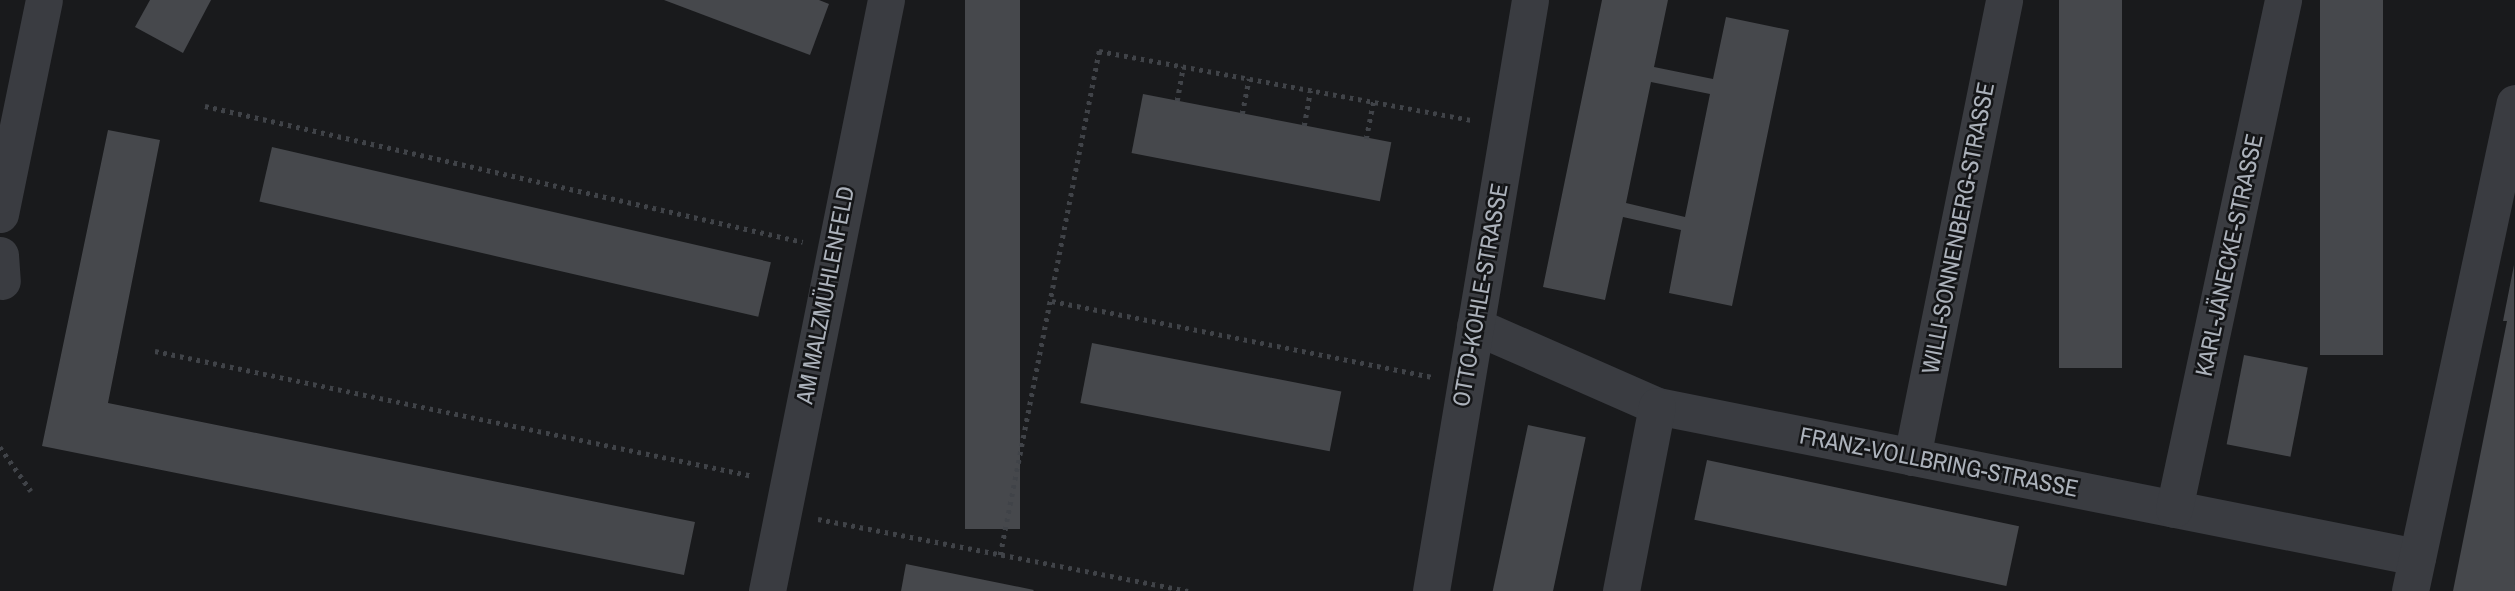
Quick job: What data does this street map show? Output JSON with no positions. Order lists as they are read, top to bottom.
{
  "streets": {
    "street": [
      "WILLI-SONNENBERG-STRASSE",
      "KARL-JÄNECKE-STRASSE",
      "AM MALZMÜHLENFELD",
      "OTTO-KOHLE-STRASSE",
      "FRANZ-VOLLBRING-STRASSE"
    ]
  },
  "crossings": [
    ["WILLI-SONNENBERG-STRASSE", "FRANZ-VOLLBRING-STRASSE"],
    ["KARL-JÄNECKE-STRASSE", "FRANZ-VOLLBRING-STRASSE"],
    ["OTTO-KOHLE-STRASSE", "FRANZ-VOLLBRING-STRASSE"]
  ]
}
